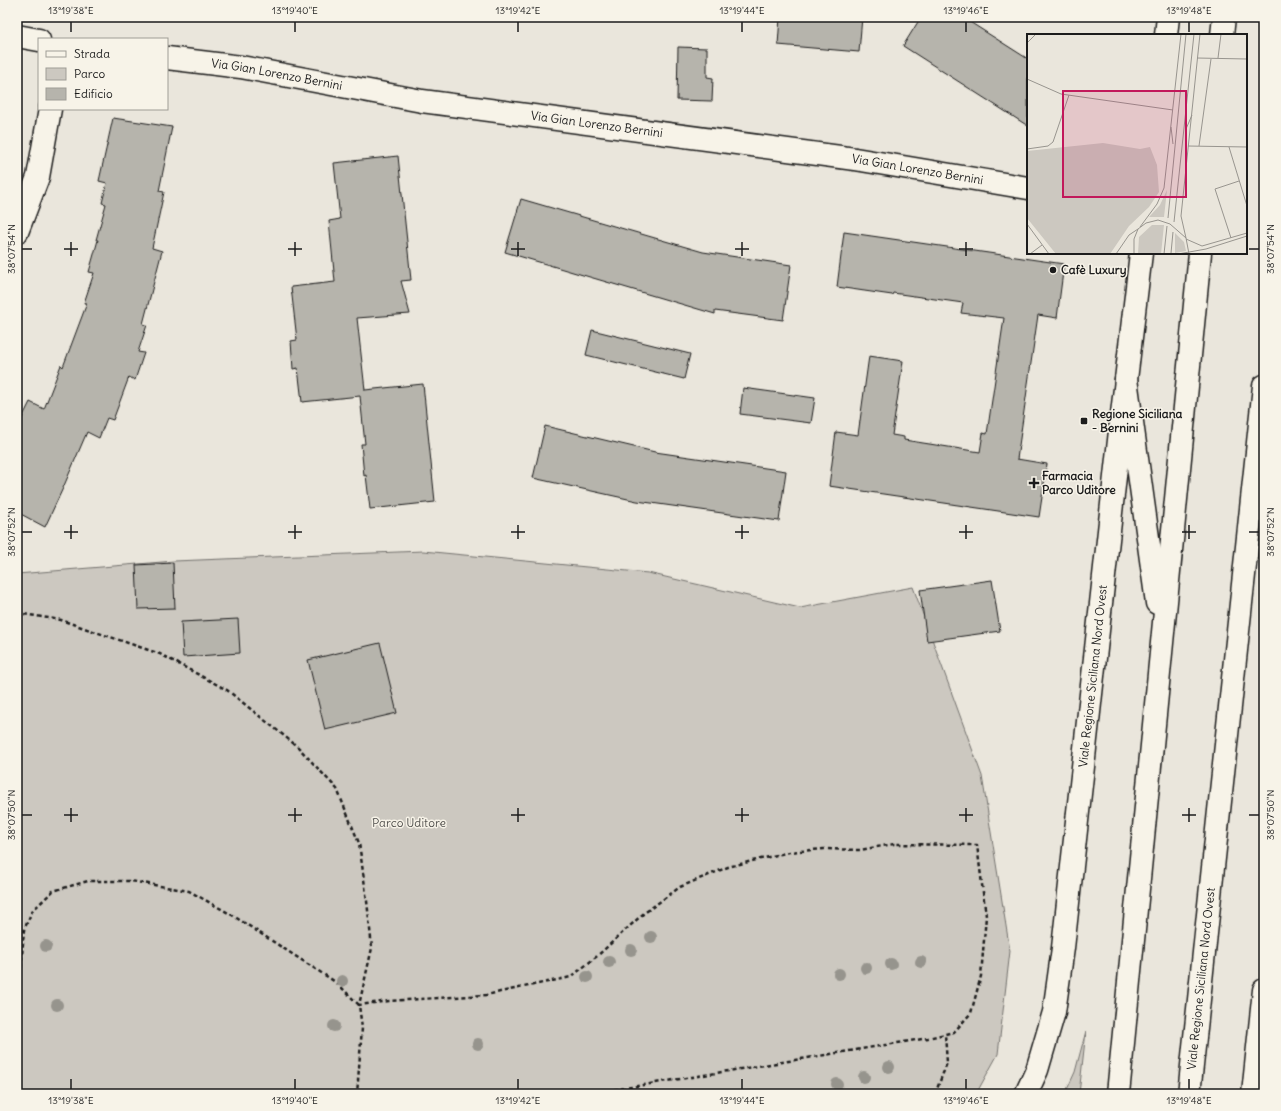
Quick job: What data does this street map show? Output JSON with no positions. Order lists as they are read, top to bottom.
{
  "streets": {
    "street": ["Via Gian Lorenzo Bernini", "Viale Regione Siciliana Nord Ovest"]
  },
  "parks": ["Parco Uditore"],
  "places": {
    "other": ["Cafè Luxury"],
    "transit": ["Regione Siciliana - Bernini"],
    "health": ["Farmacia Parco Uditore"]
  },
  "legend": ["Strada", "Parco", "Edificio"],
  "coordinates": [
    "13°19'38\"E",
    "13°19'40\"E",
    "13°19'42\"E",
    "13°19'44\"E",
    "13°19'46\"E",
    "13°19'48\"E",
    "38°07'54\"N",
    "38°07'52\"N",
    "38°07'50\"N"
  ]
}
